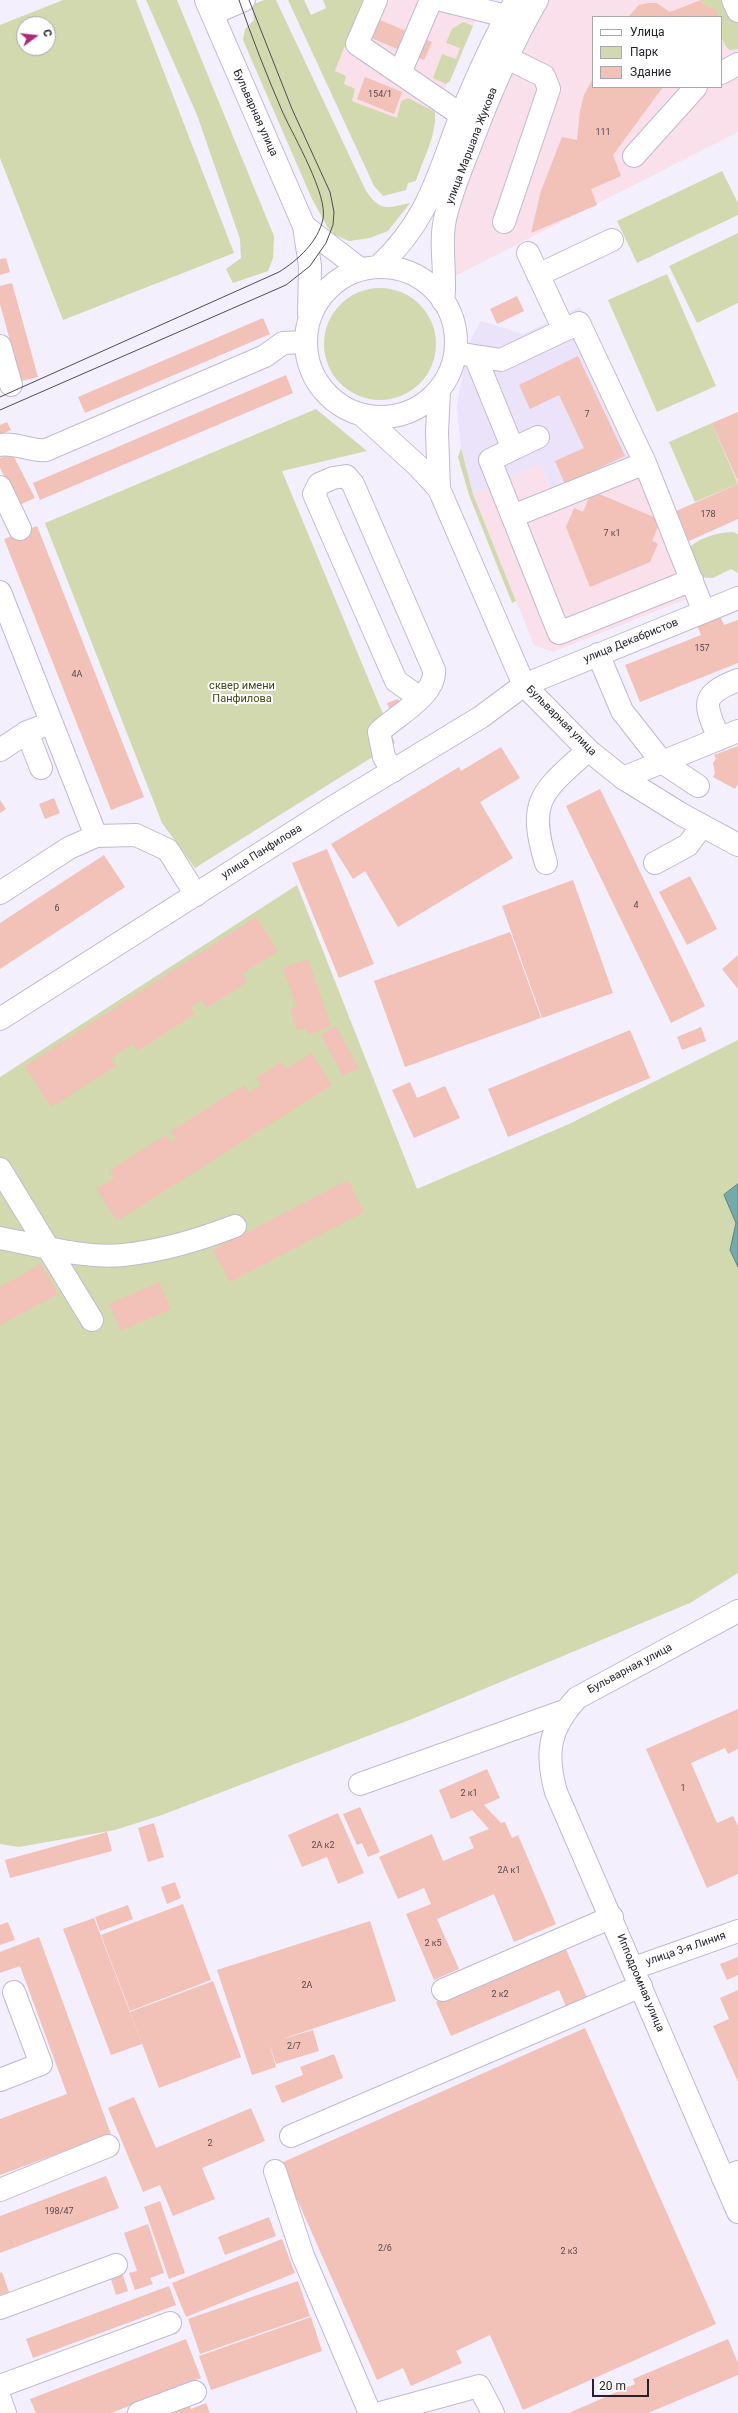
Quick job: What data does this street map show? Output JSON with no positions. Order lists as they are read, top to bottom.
{
  "streets": {
    "main road": [
      "Бульварная улица",
      "улица Маршала Жукова",
      "улица Декабристов",
      "улица Панфилова",
      "улица 3-я Линия",
      "Ипподромная улица"
    ]
  },
  "crossings": [
    ["Бульварная улица", "улица Маршала Жукова"],
    ["Бульварная улица", "улица Декабристов"],
    ["Бульварная улица", "улица Панфилова"],
    ["Бульварная улица", "Ипподромная улица"],
    ["улица Декабристов", "улица Панфилова"],
    ["улица 3-я Линия", "Ипподромная улица"]
  ],
  "parks": ["сквер имени Панфилова"],
  "house_numbers": [
    "154/1",
    "111",
    "7",
    "178",
    "7 к1",
    "157",
    "4А",
    "4",
    "6",
    "1",
    "2 к1",
    "2А к2",
    "2А к1",
    "2 к5",
    "2А",
    "2 к2",
    "2/7",
    "2",
    "198/47",
    "2/6",
    "2 к3"
  ],
  "legend": ["Улица", "Парк", "Здание"],
  "scale_bar": "20 m",
  "north": "right"
}
